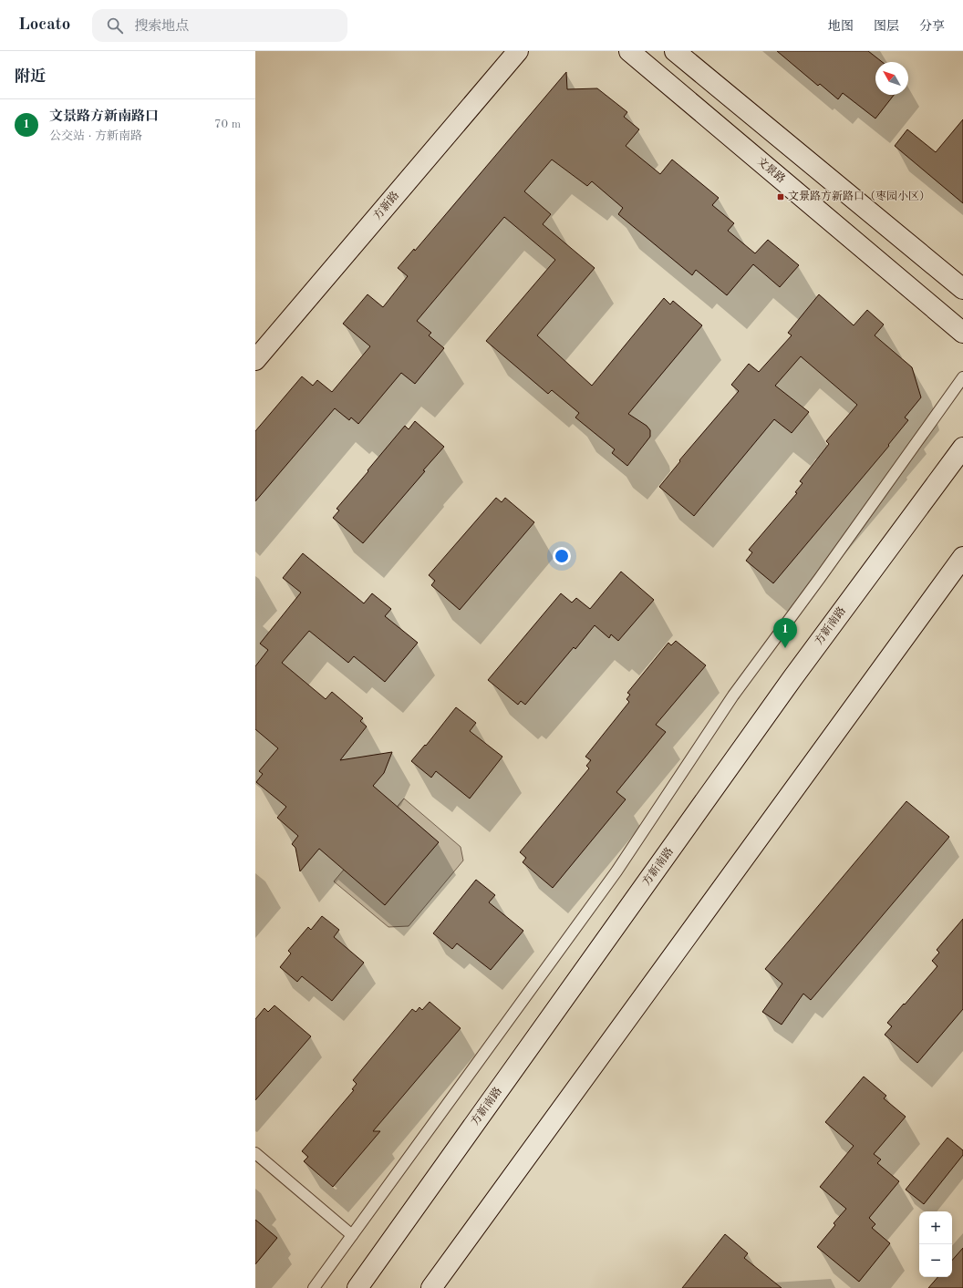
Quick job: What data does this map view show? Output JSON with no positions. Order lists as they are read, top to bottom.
{
  "streets": {
    "main road": ["文景路", "方新路", "方新南路"]
  },
  "places": {
    "transit": ["文景路方新路口（枣园小区）"]
  },
  "north": "top left",
  "page": {
    "header": "Locato",
    "search": "搜索地点",
    "nav": ["地图", "图层", "分享"],
    "heading": "附近",
    "list": [
      {
        "mark": "1",
        "name": "文景路方新南路口",
        "note": "公交站 · 方新南路",
        "value": "70 m"
      }
    ],
    "pins": "1",
    "map_buttons": ["+", "−"]
  }
}
